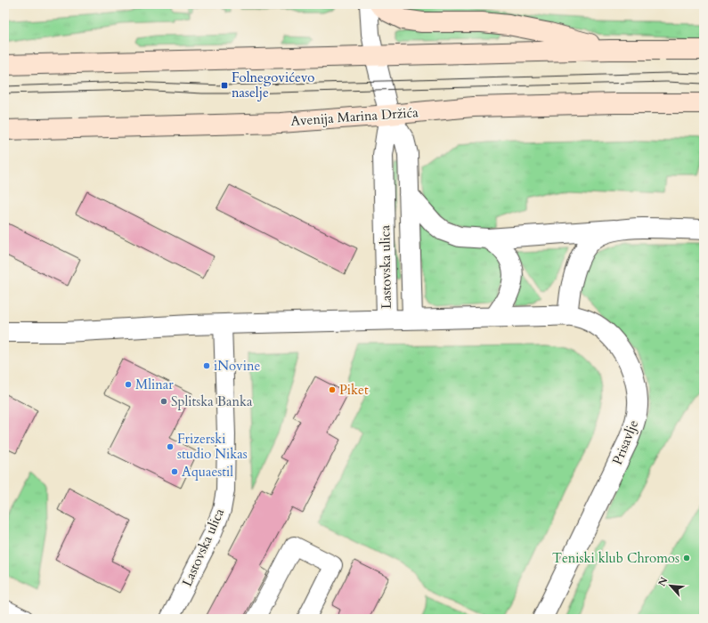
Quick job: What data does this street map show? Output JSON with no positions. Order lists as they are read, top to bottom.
{
  "streets": {
    "main road": ["Avenija Marina Držića"],
    "street": ["Lastovska ulica", "Prisavlje"]
  },
  "crossings": [
    ["Avenija Marina Držića", "Lastovska ulica"],
    ["Lastovska ulica", "Prisavlje"]
  ],
  "places": {
    "transit": ["Folnegovićevo naselje"],
    "other": [
      "iNovine",
      "Mlinar",
      "Piket",
      "Splitska Banka",
      "Frizerski studio Nikas",
      "Aquaestil",
      "Teniski klub Chromos"
    ]
  },
  "north": "top left"
}
